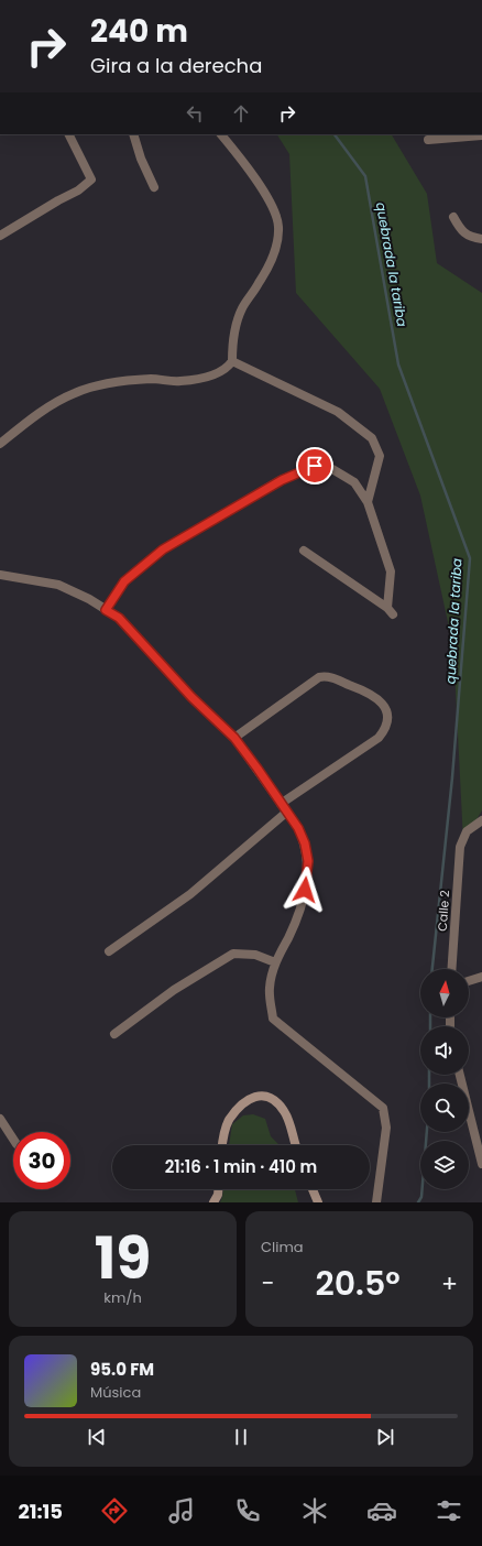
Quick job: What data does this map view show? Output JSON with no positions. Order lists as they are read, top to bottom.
{
  "streets": {
    "street": ["Calle 2"]
  },
  "water": ["quebrada la tariba"],
  "north": "top",
  "page": {
    "turn": ["240 m", "Gira a la derecha"],
    "limit": "30",
    "trip": "21:16 · 1 min · 410 m",
    "tile": [
      ["19", "km/h"],
      "Clima"
    ],
    "heat": ["−", "20.5°", "+"],
    "song": ["95.0 FM", "Música"],
    "tabs": "21:15"
  }
}
